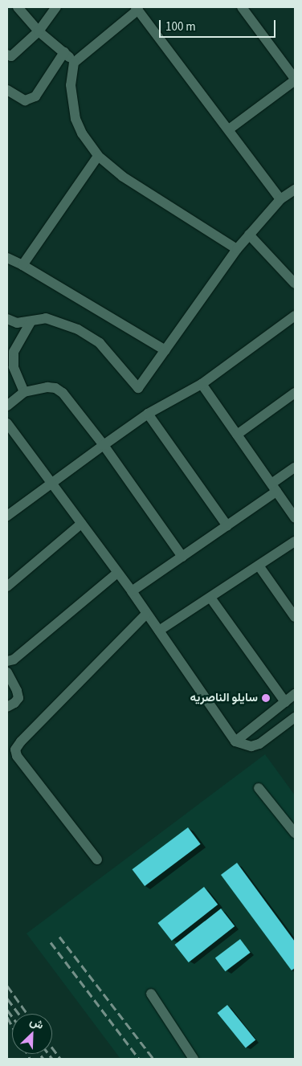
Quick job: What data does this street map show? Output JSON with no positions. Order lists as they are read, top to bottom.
{
  "places": ["سايلو الناصريه"],
  "scale_bar": "100 m",
  "north": "top right"
}
